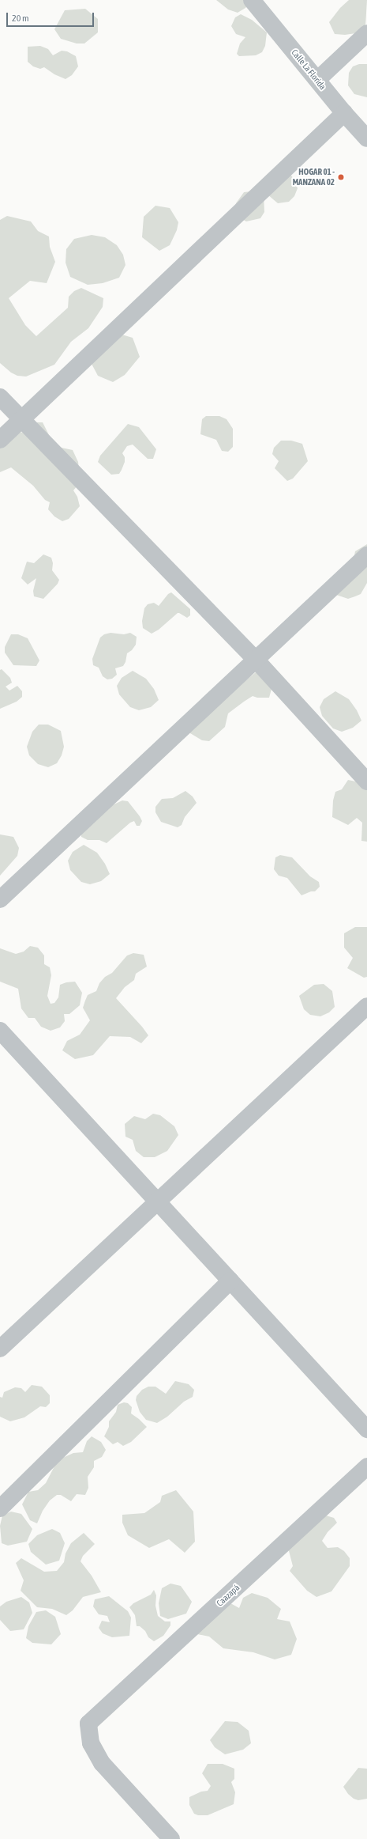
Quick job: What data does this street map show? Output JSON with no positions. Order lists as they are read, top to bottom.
{
  "streets": {
    "street": ["Calle La Florida", "Caazapá"]
  },
  "places": ["HOGAR 01 - MANZANA 02"],
  "scale_bar": "20 m"
}
